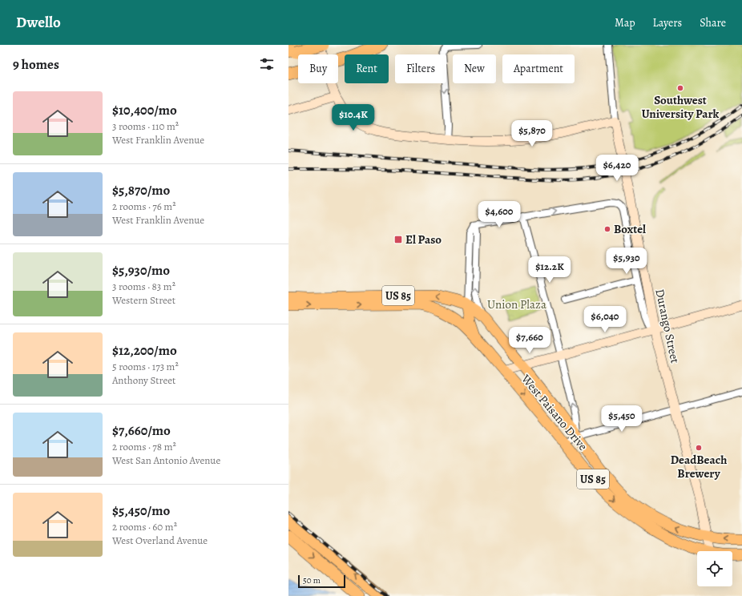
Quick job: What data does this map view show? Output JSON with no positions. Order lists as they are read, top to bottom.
{
  "streets": {
    "main road": ["US 85", "West Paisano Drive"],
    "street": ["Durango Street"]
  },
  "crossings": [
    ["Durango Street", "West Paisano Drive"]
  ],
  "parks": ["Union Plaza"],
  "places": {
    "other": ["Southwest University Park", "Boxtel", "DeadBeach Brewery"],
    "transit": ["El Paso"]
  },
  "scale_bar": "50 m",
  "page": {
    "header": "Dwello",
    "nav": ["Map", "Layers", "Share"],
    "heading": "9 homes",
    "chip": [
      "Buy",
      "Rent",
      "Filters",
      "New",
      "Apartment"
    ],
    "list": [
      {
        "name": "$10,400/mo",
        "note": "3 rooms · 110 m² · West Franklin Avenue"
      },
      {
        "name": "$5,870/mo",
        "note": "2 rooms · 76 m² · West Franklin Avenue"
      },
      {
        "name": "$5,930/mo",
        "note": "3 rooms · 83 m² · Western Street"
      },
      {
        "name": "$12,200/mo",
        "note": "5 rooms · 173 m² · Anthony Street"
      },
      {
        "name": "$7,660/mo",
        "note": "2 rooms · 78 m² · West San Antonio Avenue"
      },
      {
        "name": "$5,450/mo",
        "note": "2 rooms · 60 m² · West Overland Avenue"
      }
    ],
    "price": [
      "$10.4K",
      "$5,870",
      "$6,420",
      "$4,600",
      "$5,930",
      "$12.2K",
      "$6,040",
      "$7,660",
      "$5,450"
    ],
    "scale": "50 m"
  }
}
